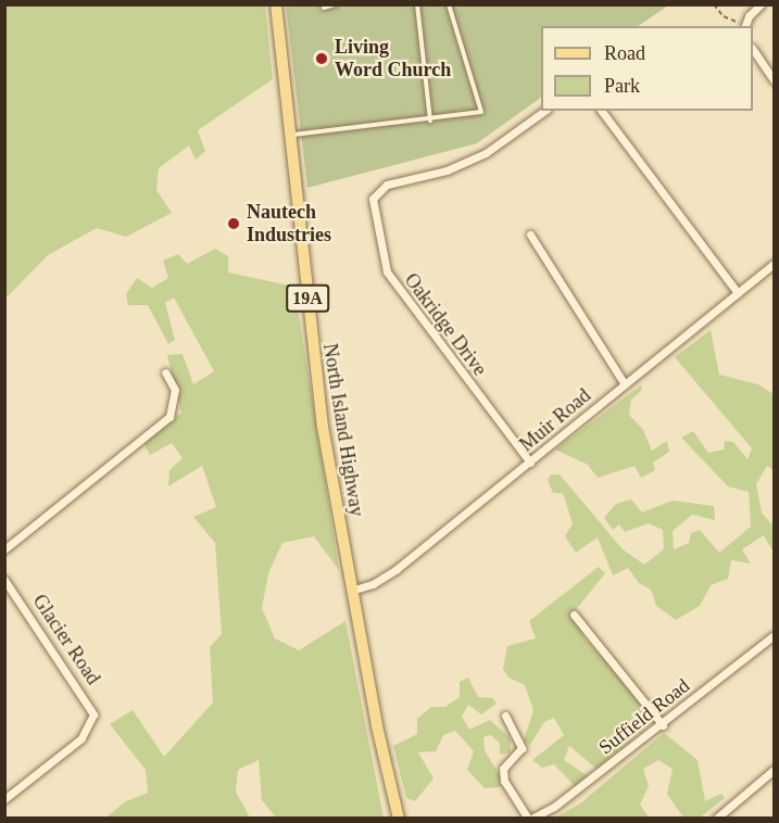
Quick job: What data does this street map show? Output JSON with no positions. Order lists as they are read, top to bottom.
{
  "streets": {
    "main road": ["19A", "North Island Highway"],
    "street": [
      "Oakridge Drive",
      "Muir Road",
      "Glacier Road",
      "Suffield Road"
    ]
  },
  "crossings": [
    ["Oakridge Drive", "Muir Road"],
    ["Muir Road", "North Island Highway"]
  ],
  "places": ["Living Word Church", "Nautech Industries"],
  "legend": ["Road", "Park"]
}
